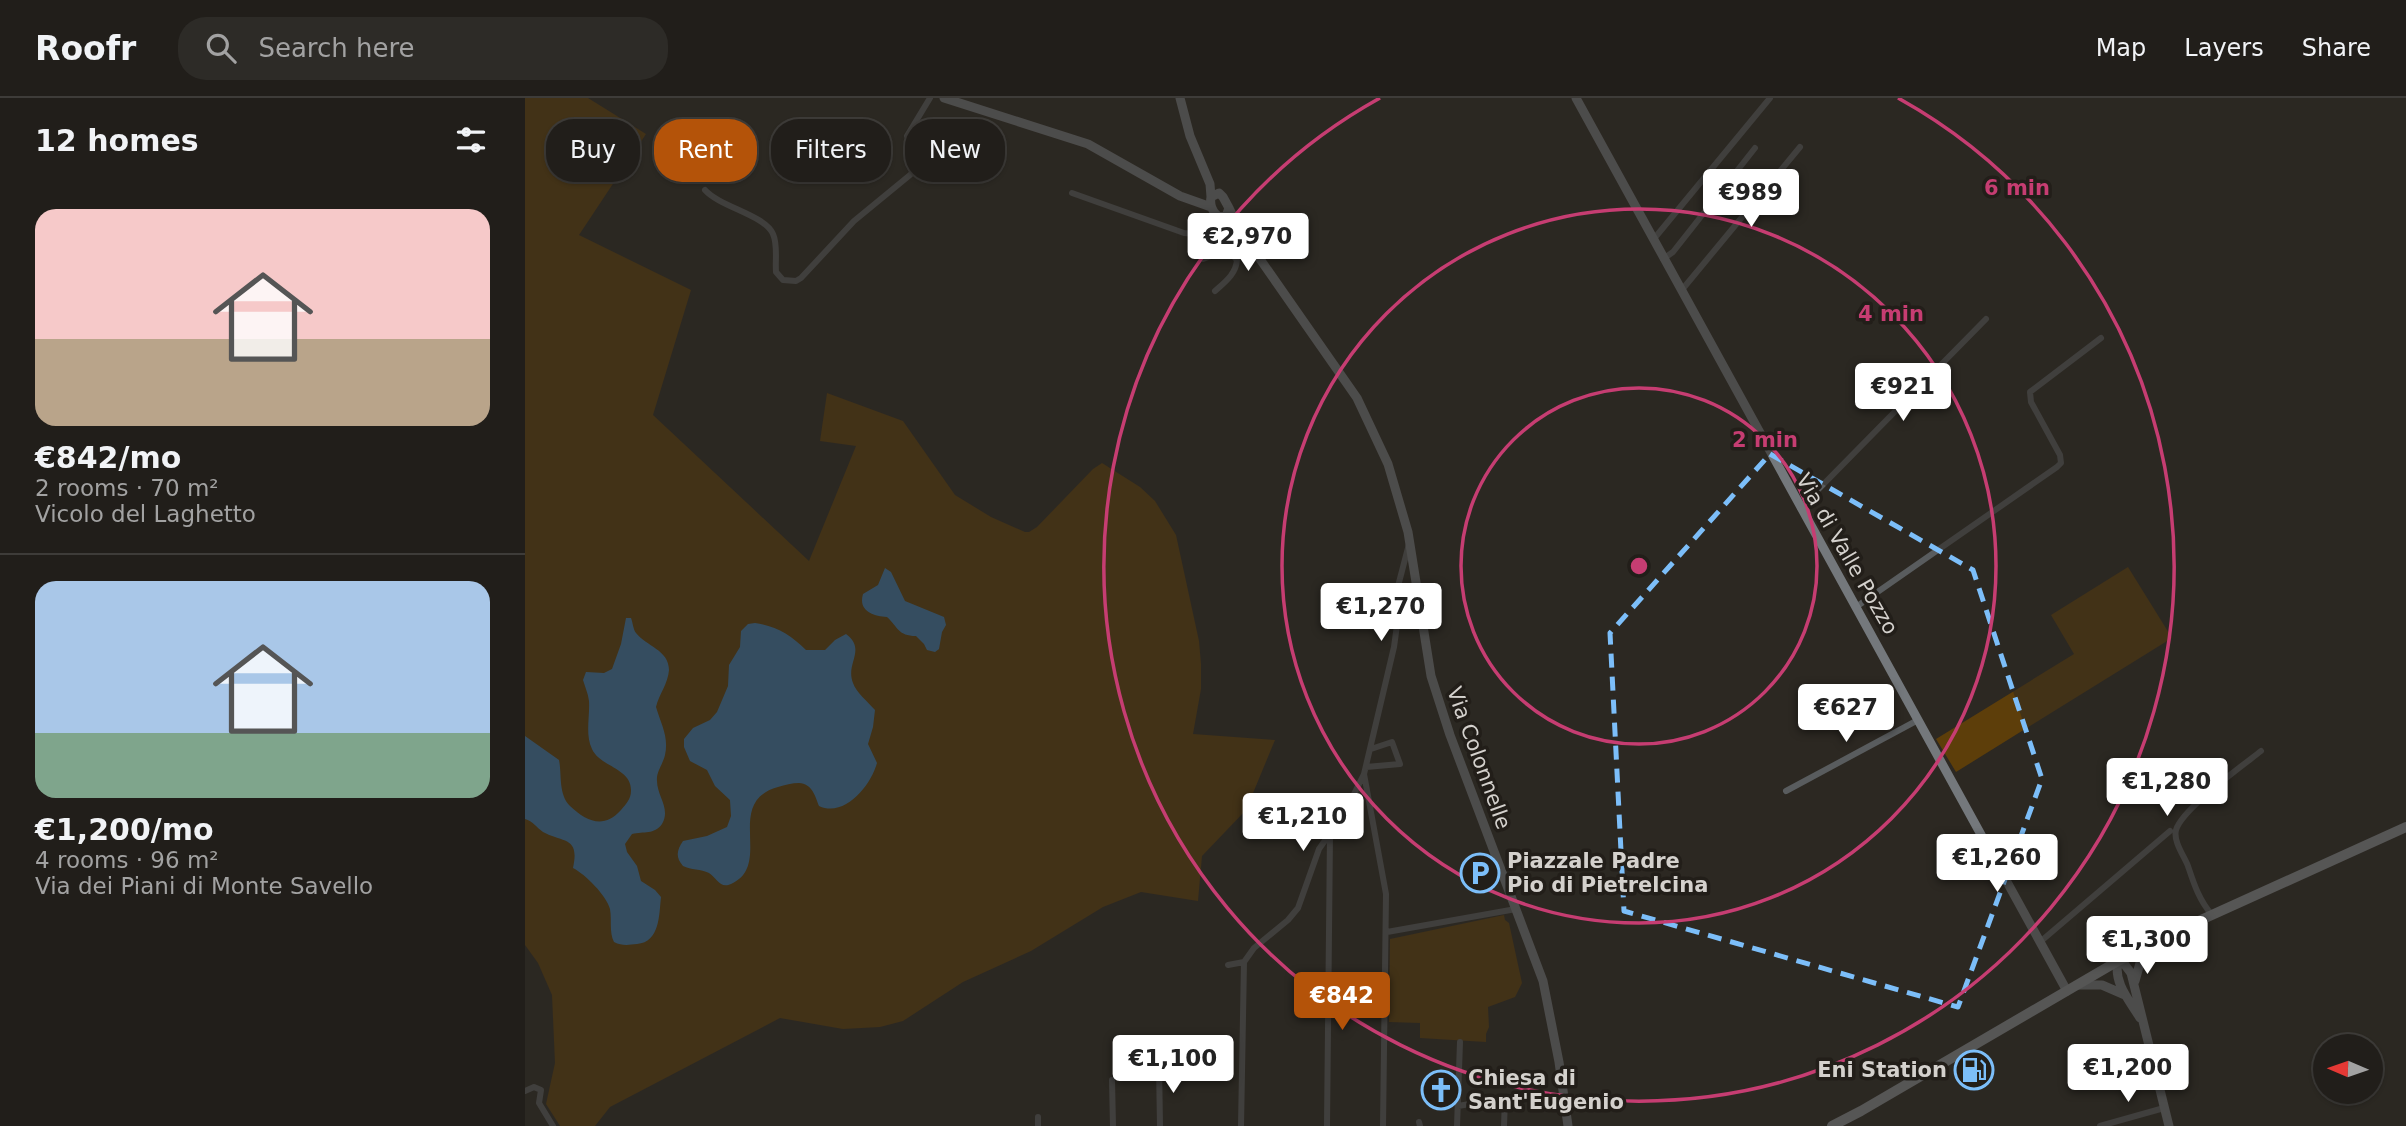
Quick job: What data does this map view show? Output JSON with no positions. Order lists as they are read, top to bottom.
{
  "streets": {
    "street": ["Via di Valle Pozzo", "Via Colonnelle"]
  },
  "places": {
    "parking": ["Piazzale Padre Pio di Pietrelcina"],
    "fuel station": ["Eni Station"],
    "church": ["Chiesa di Sant'Eugenio"]
  },
  "north": "left",
  "page": {
    "header": "Roofr",
    "search": "Search here",
    "nav": ["Map", "Layers", "Share"],
    "heading": "12 homes",
    "chip": [
      "Buy",
      "Rent",
      "Filters",
      "New"
    ],
    "price": [
      "€989",
      "€2,970",
      "€921",
      "€1,270",
      "€627",
      "€1,280",
      "€1,210",
      "€1,260",
      "€1,300",
      "€842",
      "€1,100",
      "€1,200"
    ],
    "list": [
      {
        "name": "€842/mo",
        "note": "2 rooms · 70 m² · Vicolo del Laghetto"
      },
      {
        "name": "€1,200/mo",
        "note": "4 rooms · 96 m² · Via dei Piani di Monte Savello"
      }
    ]
  },
  "rings": ["6 min", "4 min", "2 min"]
}
